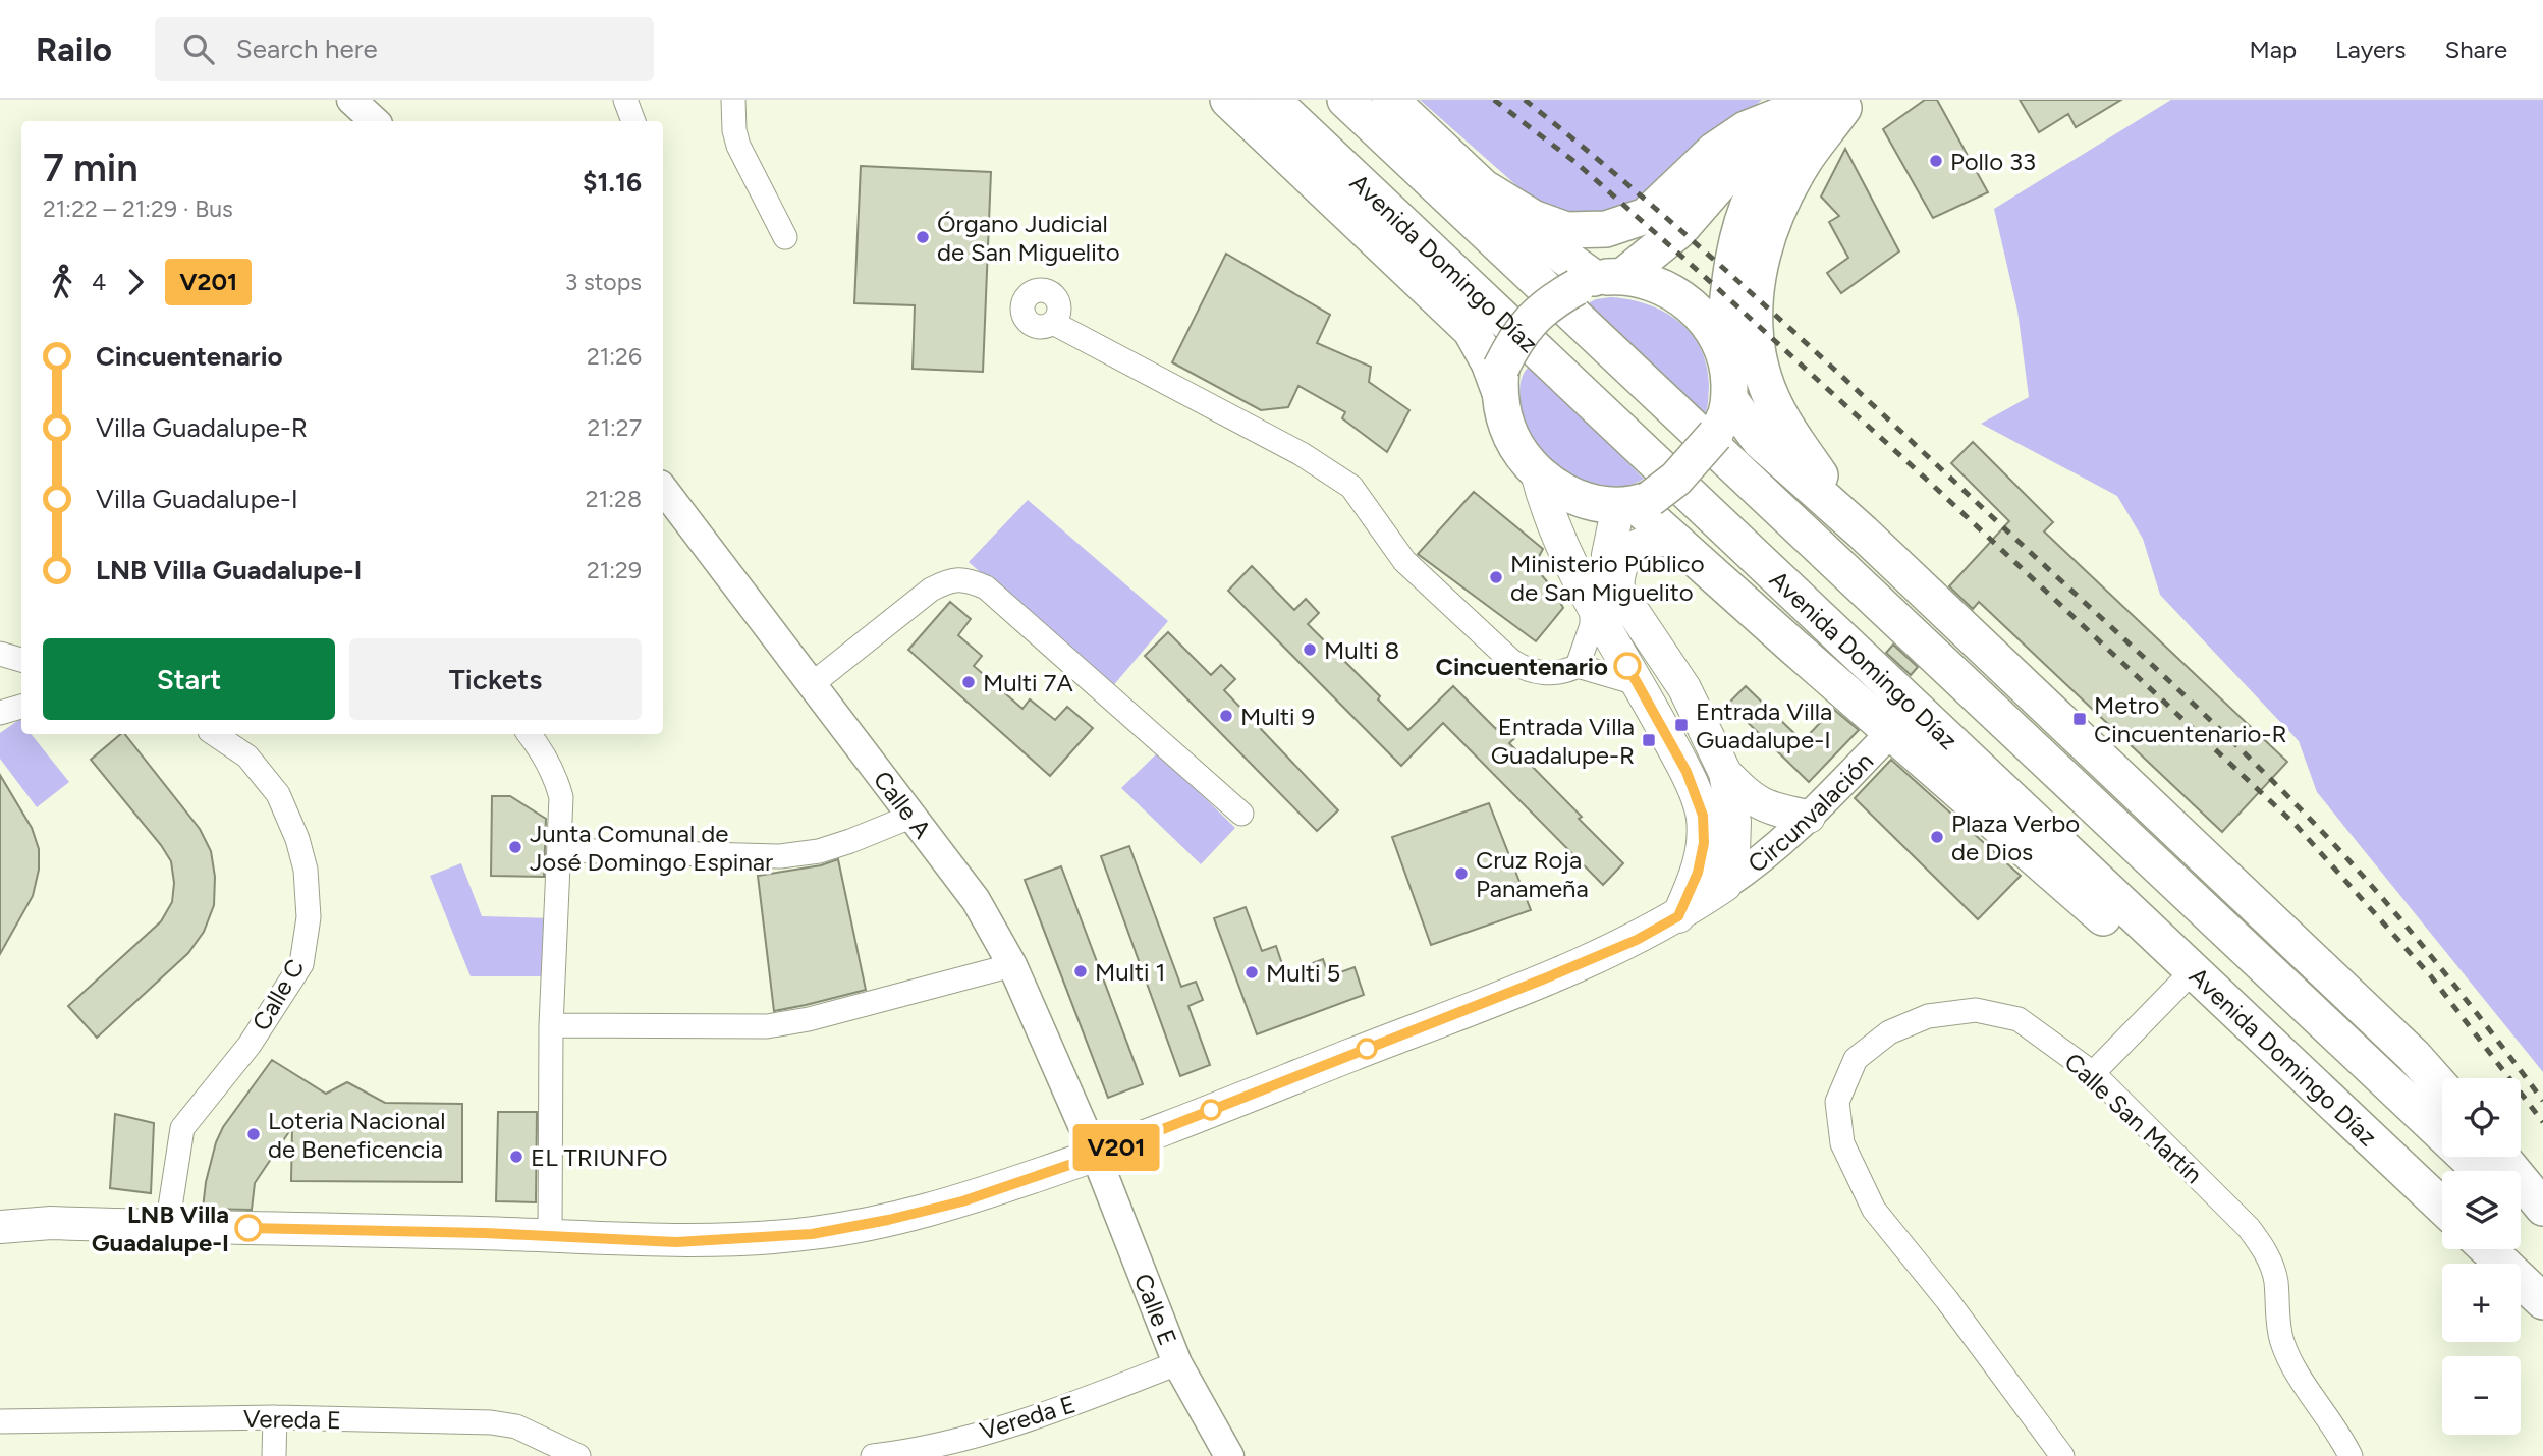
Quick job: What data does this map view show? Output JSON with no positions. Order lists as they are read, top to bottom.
{
  "streets": {
    "main road": ["Avenida Domingo Díaz", "Circunvalación"],
    "street": [
      "Calle A",
      "Calle C",
      "Calle San Martín",
      "Calle E",
      "Vereda E"
    ]
  },
  "crossings": [
    ["Calle A", "Circunvalación"],
    ["Calle A", "Calle E"],
    ["Circunvalación", "Calle C"],
    ["Circunvalación", "Calle E"],
    ["Calle E", "Vereda E"]
  ],
  "places": {
    "other": [
      "Pollo 33",
      "Órgano Judicial de San Miguelito",
      "Ministerio Público de San Miguelito",
      "Multi 8",
      "Cincuentenario",
      "Multi 7A",
      "Multi 9",
      "Plaza Verbo de Dios",
      "Junta Comunal de José Domingo Espinar",
      "Cruz Roja Panameña",
      "Multi 1",
      "Multi 5",
      "Loteria Nacional de Beneficencia",
      "EL TRIUNFO",
      "LNB Villa Guadalupe-I"
    ],
    "transit": ["Metro Cincuentenario-R", "Entrada Villa Guadalupe-I", "Entrada Villa Guadalupe-R"]
  },
  "lines": ["bus line V201"],
  "page": {
    "header": "Railo",
    "search": "Search here",
    "nav": ["Map", "Layers", "Share"],
    "on_map": "V201",
    "heading": ["7 min", "21:22 – 21:29 · Bus", "$1.16"],
    "legs": ["4", "V201", "3 stops"],
    "list": [
      {
        "name": "Cincuentenario",
        "value": "21:26"
      },
      {
        "name": "Villa Guadalupe-R",
        "value": "21:27"
      },
      {
        "name": "Villa Guadalupe-I",
        "value": "21:28"
      },
      {
        "name": "LNB Villa Guadalupe-I",
        "value": "21:29"
      }
    ],
    "buttons": ["Start", "Tickets"],
    "map_buttons": ["+", "−"]
  }
}
